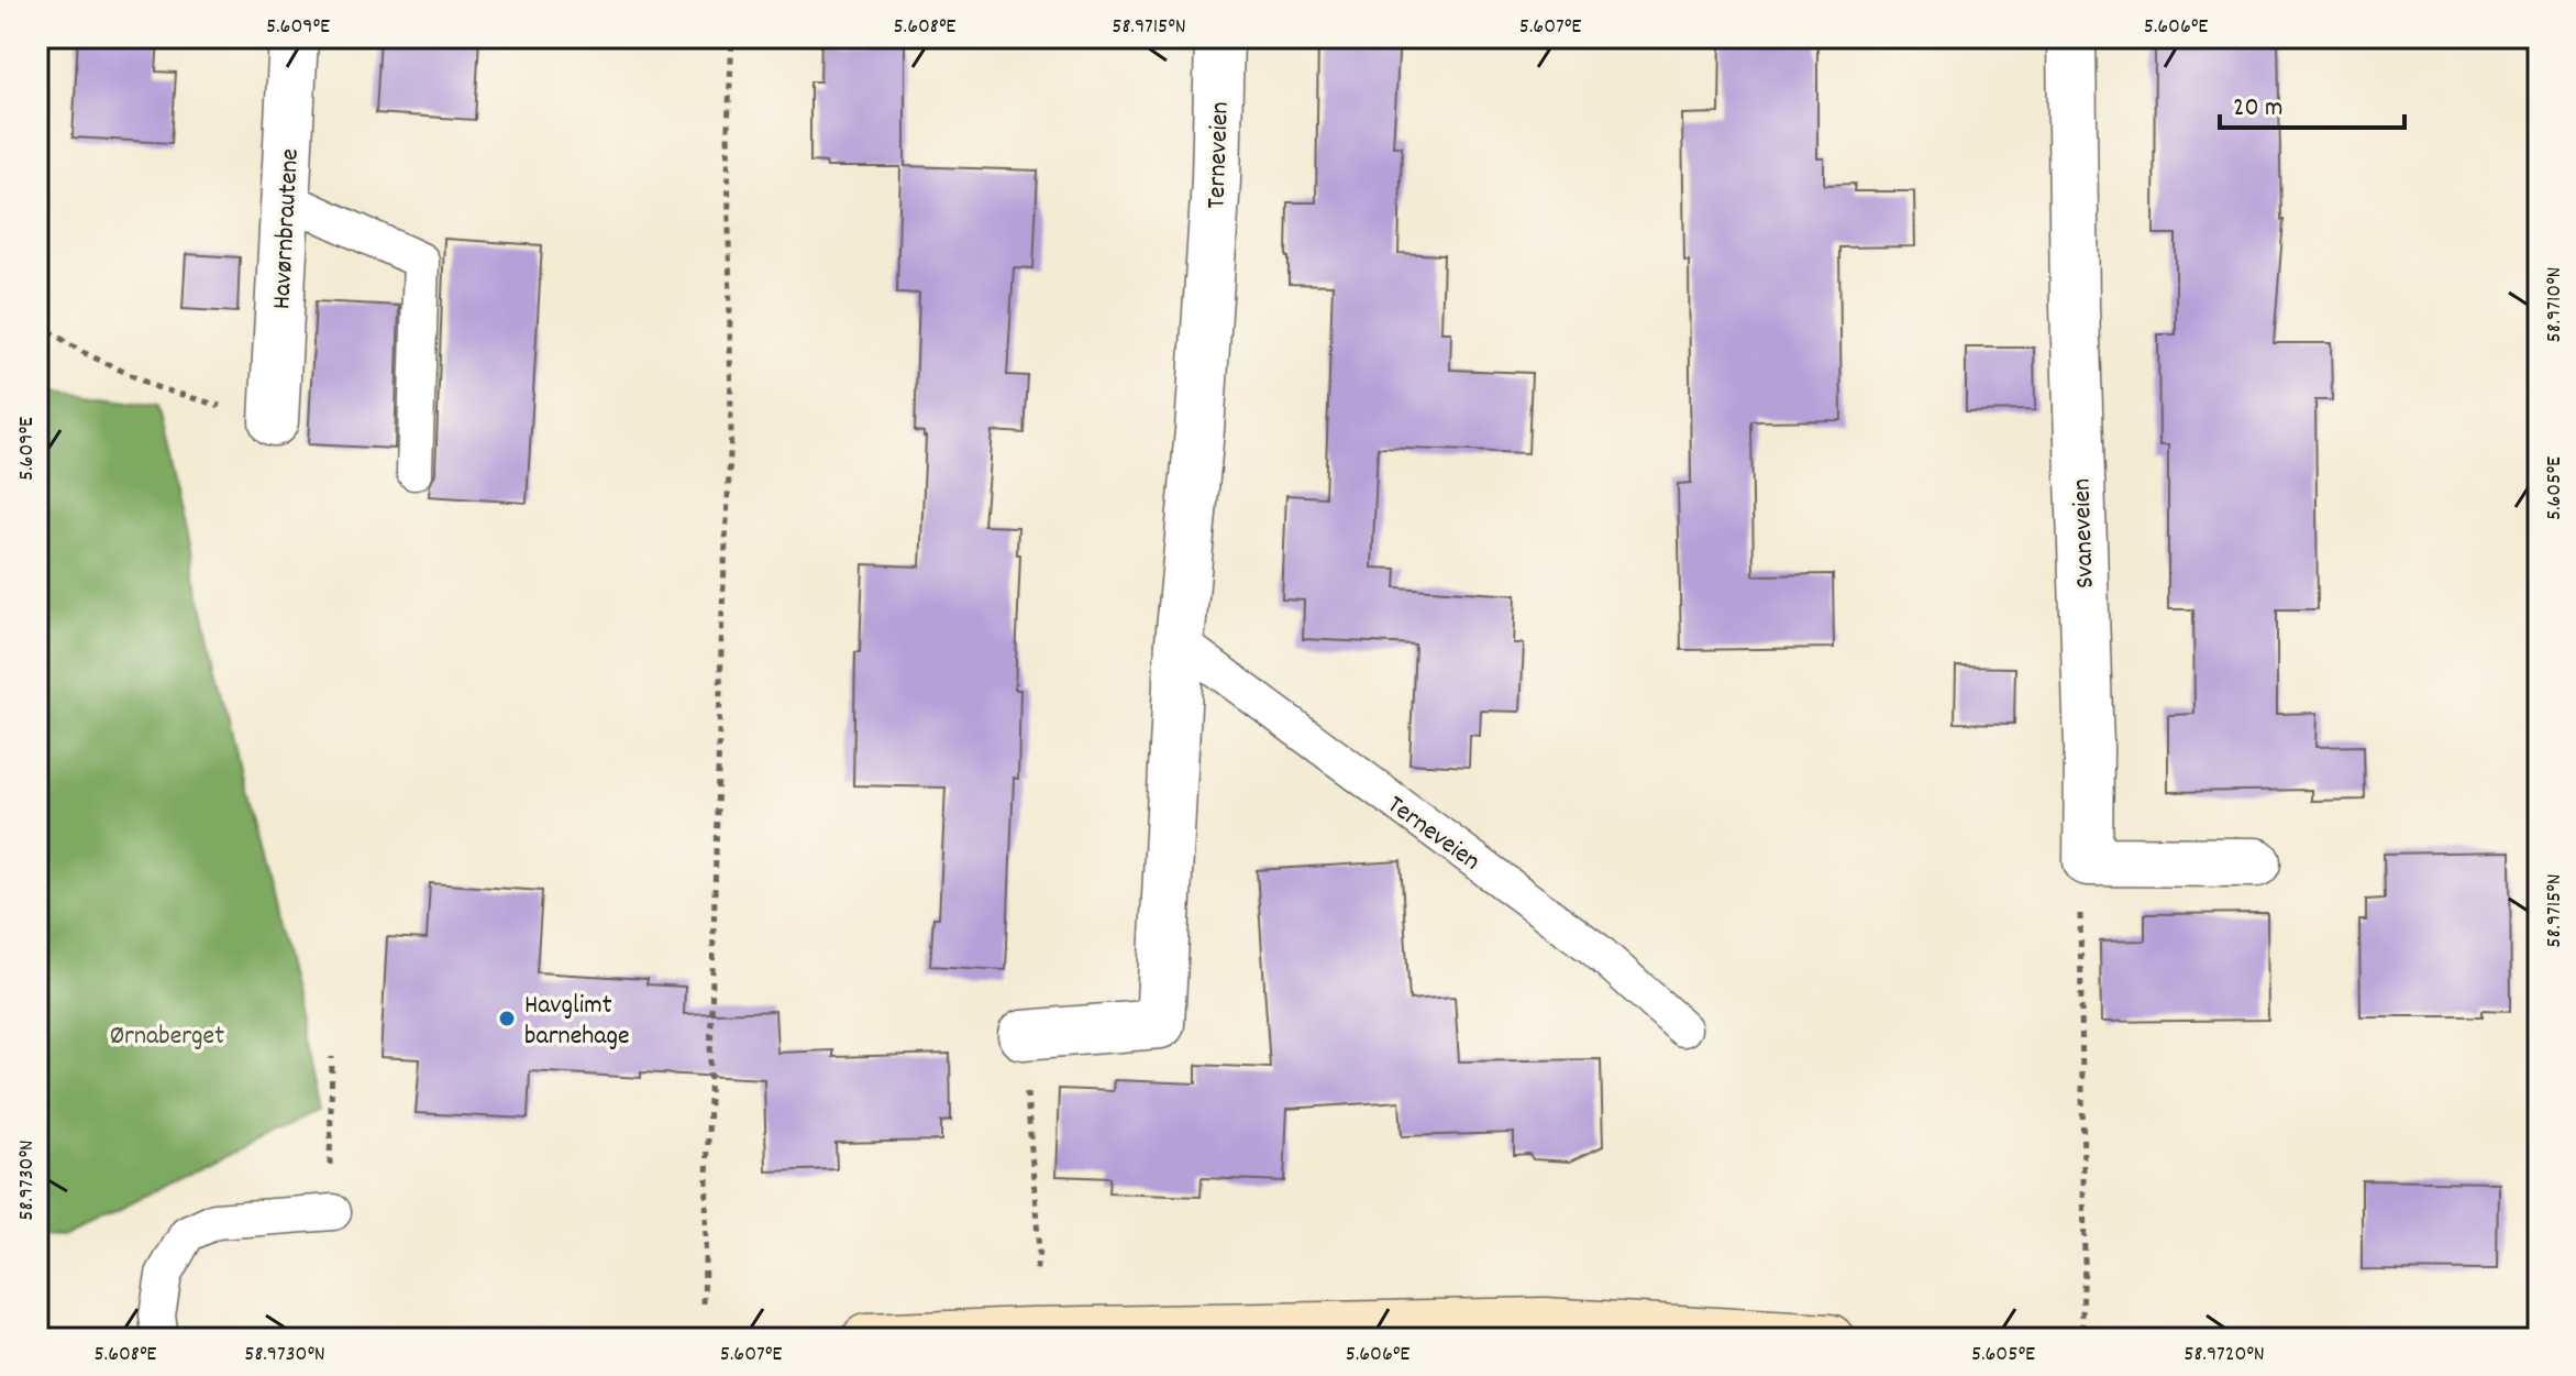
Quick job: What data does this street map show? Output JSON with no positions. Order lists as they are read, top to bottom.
{
  "streets": {
    "street": ["Terneveien", "Havørnbrautene", "Svaneveien"]
  },
  "parks": ["Ørnaberget"],
  "places": ["Havglimt barnehage"],
  "scale_bar": "20 m",
  "coordinates": [
    "5.609°E",
    "5.608°E",
    "58.9715°N",
    "5.607°E",
    "5.606°E",
    "58.9710°N",
    "5.605°E",
    "58.9730°N",
    "58.9720°N"
  ]
}
